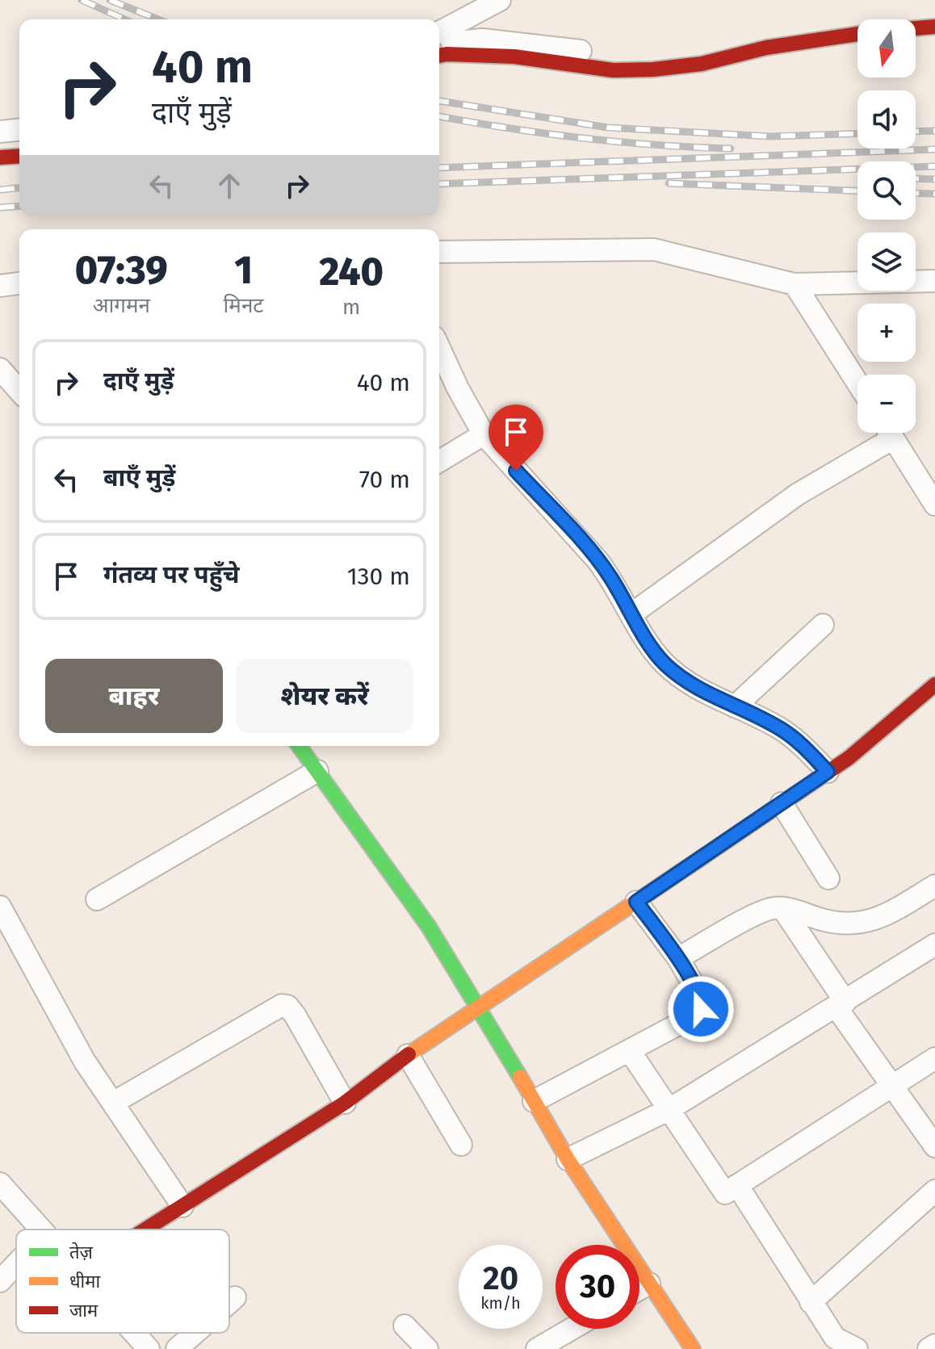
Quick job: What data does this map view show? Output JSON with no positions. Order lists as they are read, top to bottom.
{
  "legend": ["तेज़", "धीमा", "जाम"],
  "north": "bottom",
  "page": {
    "map_buttons": ["+", "−"],
    "turn": ["40 m", "दाएँ मुड़ें"],
    "eta": [
      "07:39",
      "आगमन",
      "1",
      "मिनट",
      "240",
      "m"
    ],
    "list": [
      {
        "name": "दाएँ मुड़ें",
        "value": "40 m"
      },
      {
        "name": "बाएँ मुड़ें",
        "value": "70 m"
      },
      {
        "name": "गंतव्य पर पहुँचे",
        "value": "130 m"
      }
    ],
    "buttons": ["बाहर", "शेयर करें"],
    "speed": "20 km/h",
    "limit": "30"
  }
}
